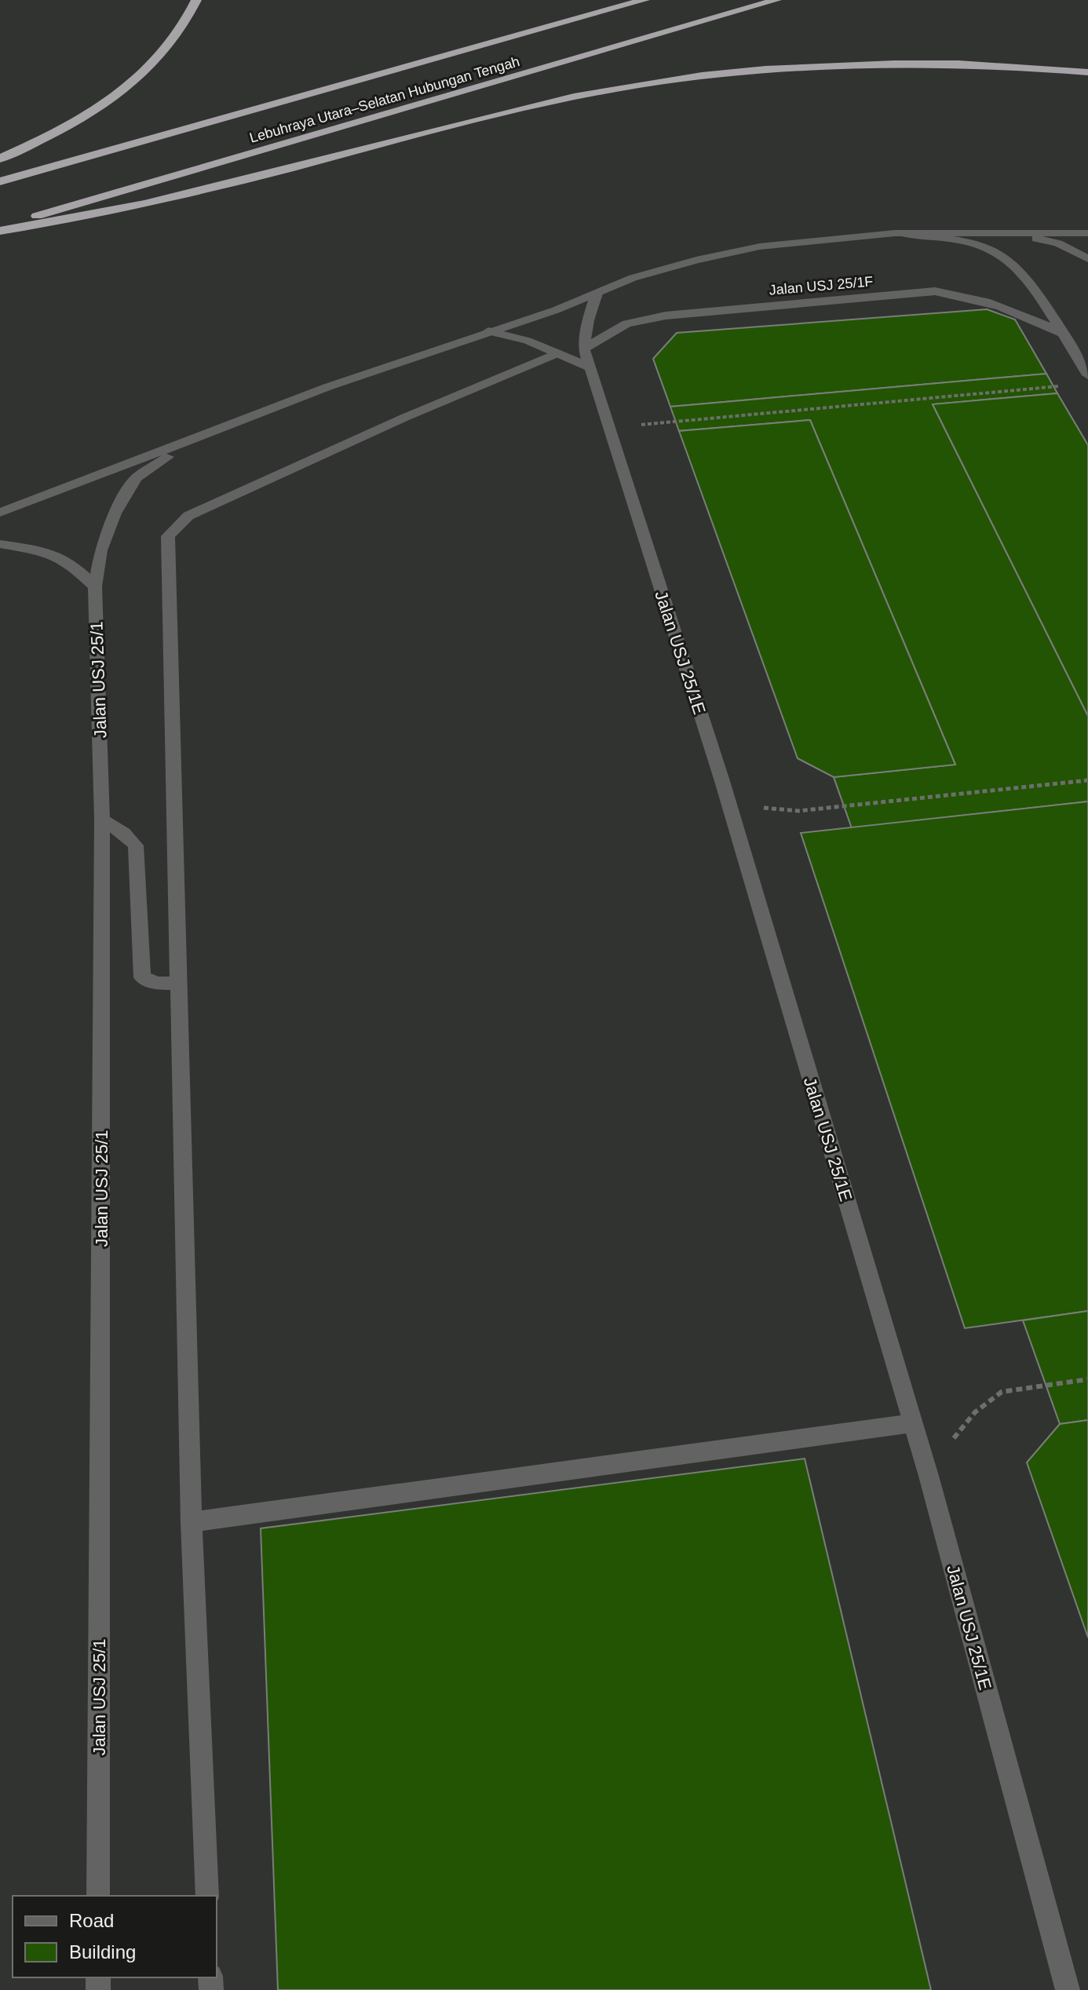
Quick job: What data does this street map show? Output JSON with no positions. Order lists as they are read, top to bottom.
{
  "streets": {
    "highway": ["Lebuhraya Utara–Selatan Hubungan Tengah"],
    "street": ["Jalan USJ 25/1F", "Jalan USJ 25/1E", "Jalan USJ 25/1"]
  },
  "crossings": [
    ["Jalan USJ 25/1F", "Jalan USJ 25/1E"]
  ],
  "legend": ["Road", "Building"]
}
